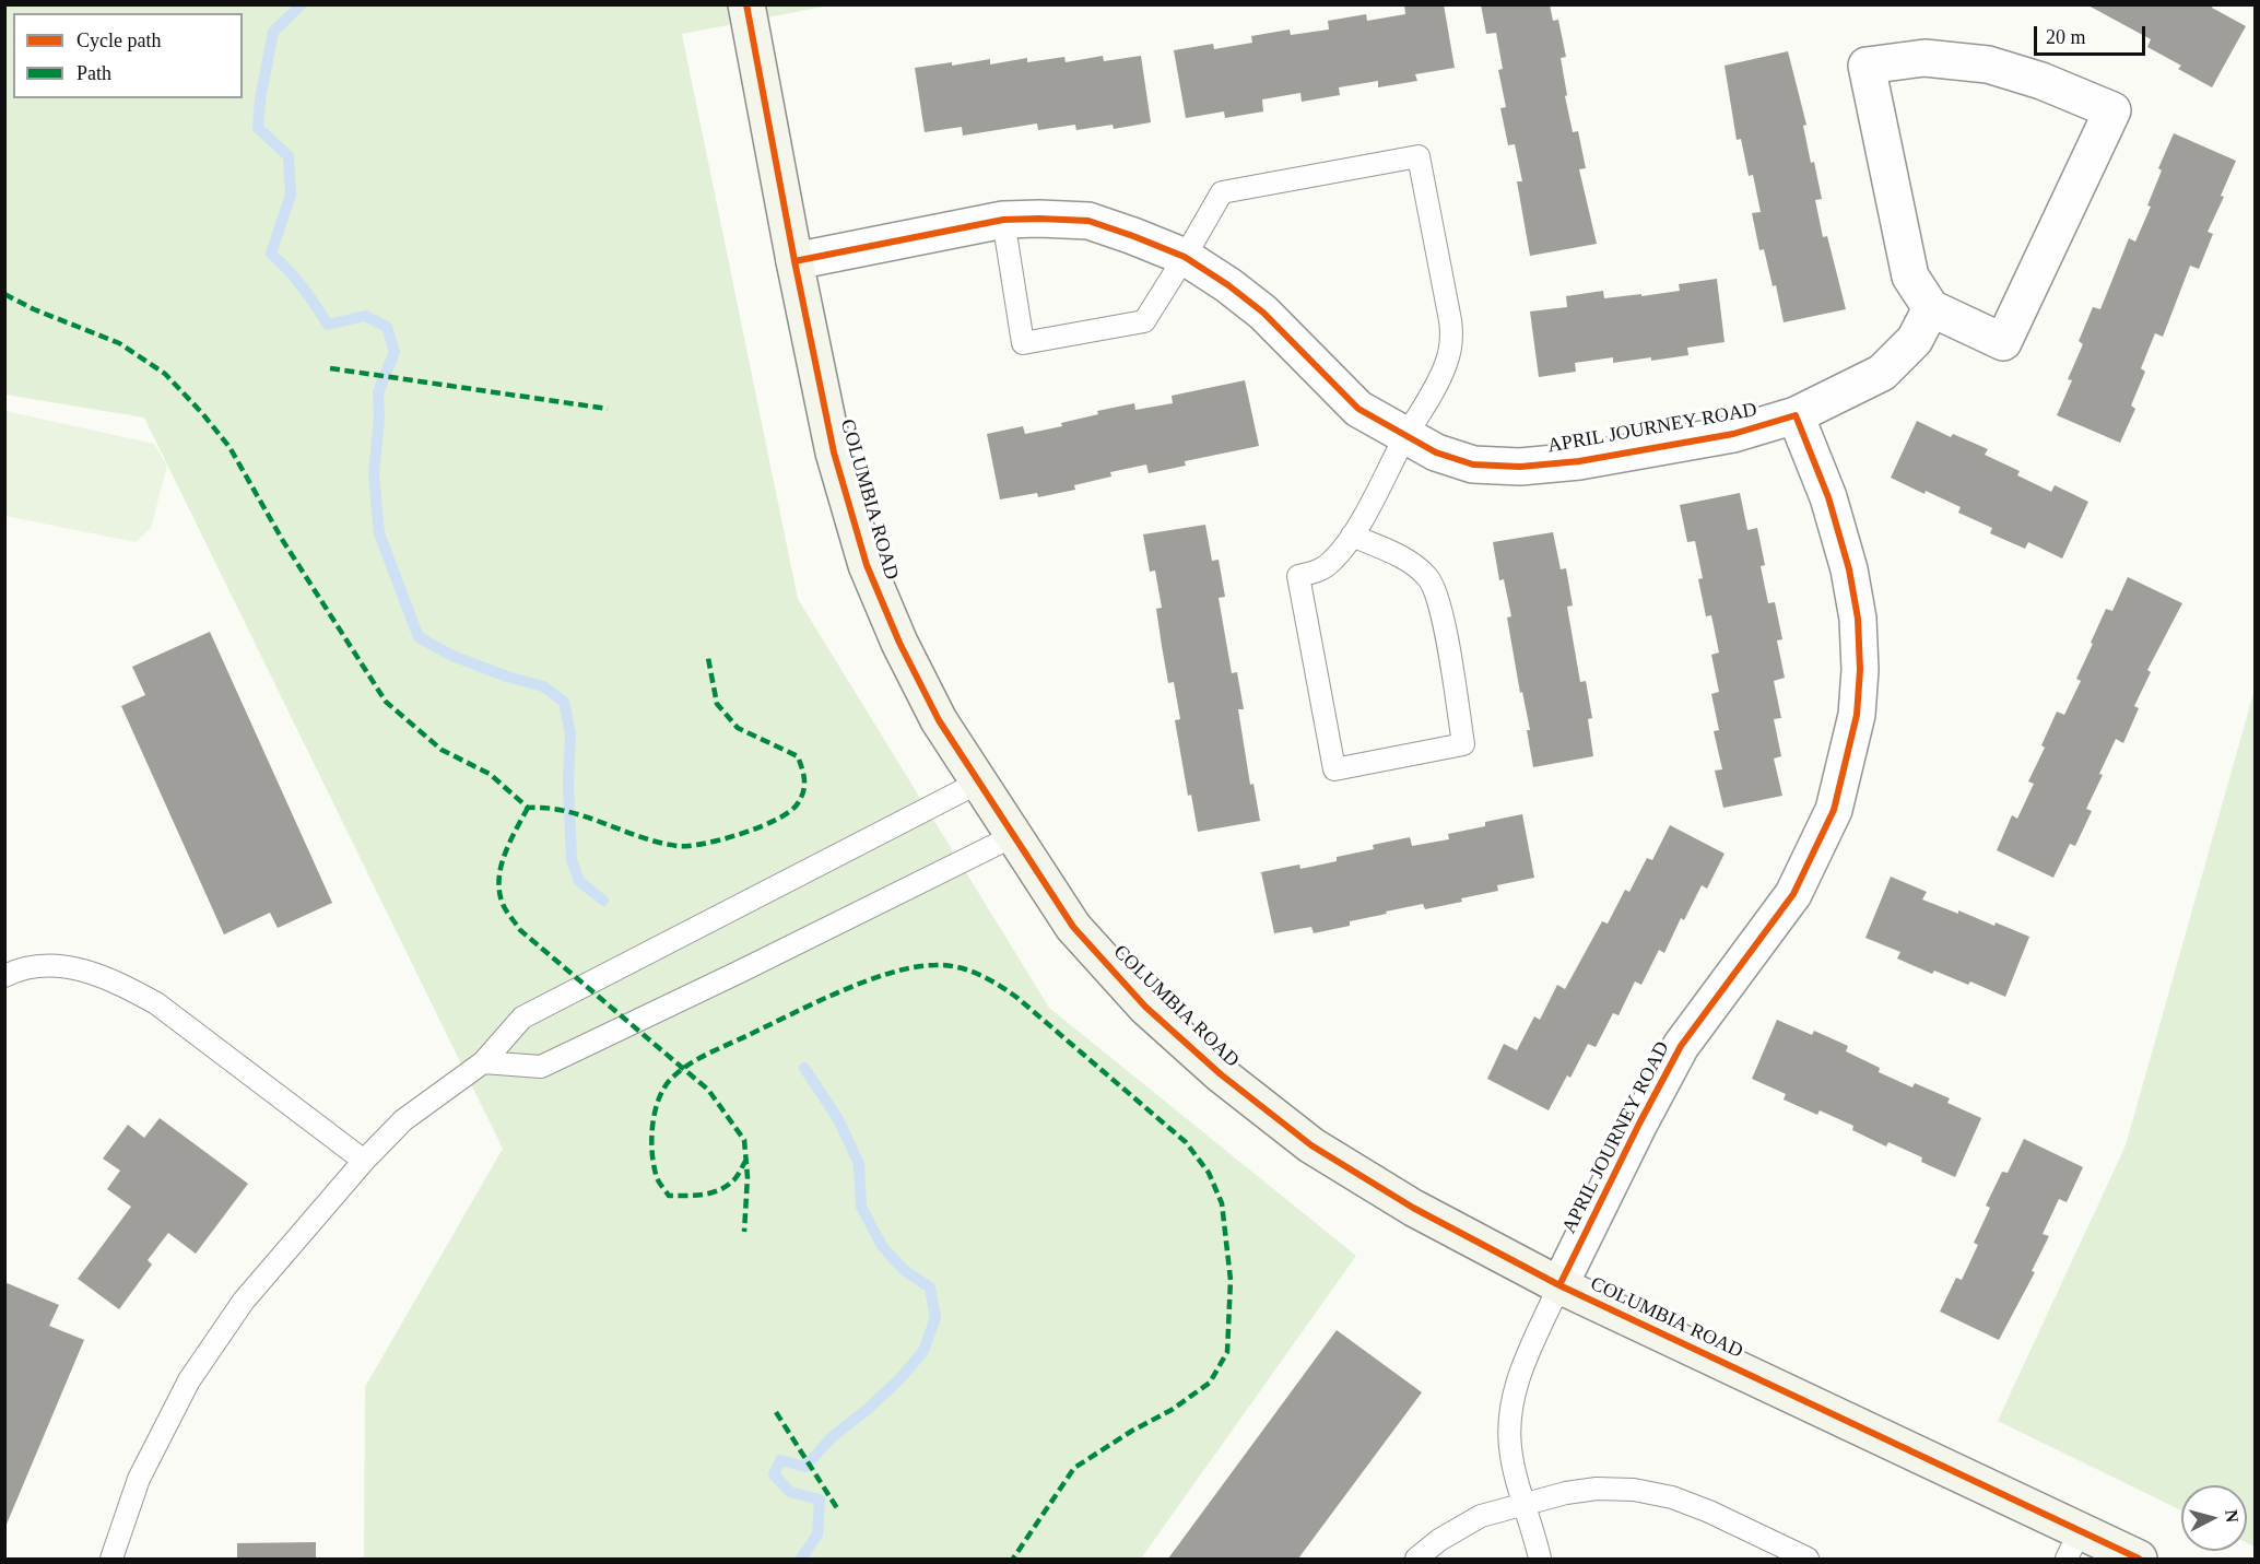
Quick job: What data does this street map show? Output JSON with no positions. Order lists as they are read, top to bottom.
{
  "streets": {
    "main road": ["COLUMBIA ROAD"],
    "street": ["APRIL JOURNEY ROAD"]
  },
  "crossings": [
    ["APRIL JOURNEY ROAD", "COLUMBIA ROAD"]
  ],
  "legend": ["Cycle path", "Path"],
  "scale_bar": "20 m",
  "north": "right"
}
